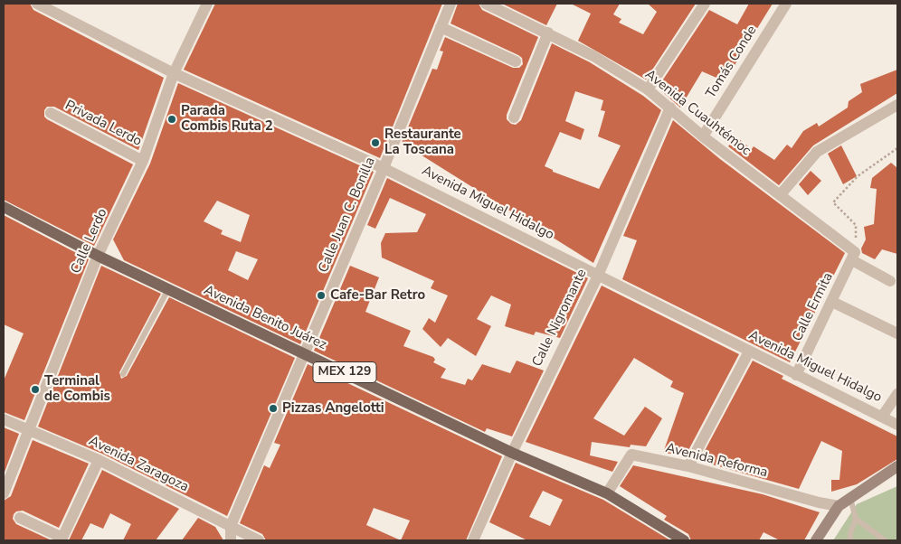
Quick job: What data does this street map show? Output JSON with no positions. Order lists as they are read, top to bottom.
{
  "streets": {
    "main road": ["Avenida Benito Juárez", "MEX 129"],
    "street": [
      "Tomás Conde",
      "Avenida Cuauhtémoc",
      "Privada Lerdo",
      "Avenida Miguel Hidalgo",
      "Calle Juan C. Bonilla",
      "Calle Lerdo",
      "Calle Ermita",
      "Calle Nigromante",
      "Avenida Reforma",
      "Avenida Zaragoza"
    ]
  },
  "crossings": [
    ["Tomás Conde", "Avenida Cuauhtémoc"],
    ["Avenida Cuauhtémoc", "Calle Ermita"],
    ["Avenida Cuauhtémoc", "Calle Nigromante"],
    ["Privada Lerdo", "Calle Lerdo"],
    ["Avenida Miguel Hidalgo", "Calle Juan C. Bonilla"],
    ["Avenida Miguel Hidalgo", "Calle Lerdo"],
    ["Avenida Miguel Hidalgo", "Calle Ermita"],
    ["Avenida Miguel Hidalgo", "Calle Nigromante"],
    ["Calle Juan C. Bonilla", "Avenida Benito Juárez"],
    ["Calle Juan C. Bonilla", "Avenida Zaragoza"],
    ["Calle Lerdo", "Avenida Benito Juárez"],
    ["Calle Lerdo", "Avenida Zaragoza"],
    ["Avenida Benito Juárez", "Calle Nigromante"],
    ["Avenida Benito Juárez", "Avenida Reforma"]
  ],
  "places": [
    "Parada Combis Ruta 2",
    "Restaurante La Toscana",
    "Cafe-Bar Retro",
    "Terminal de Combis",
    "Pizzas Angelotti"
  ]
}
